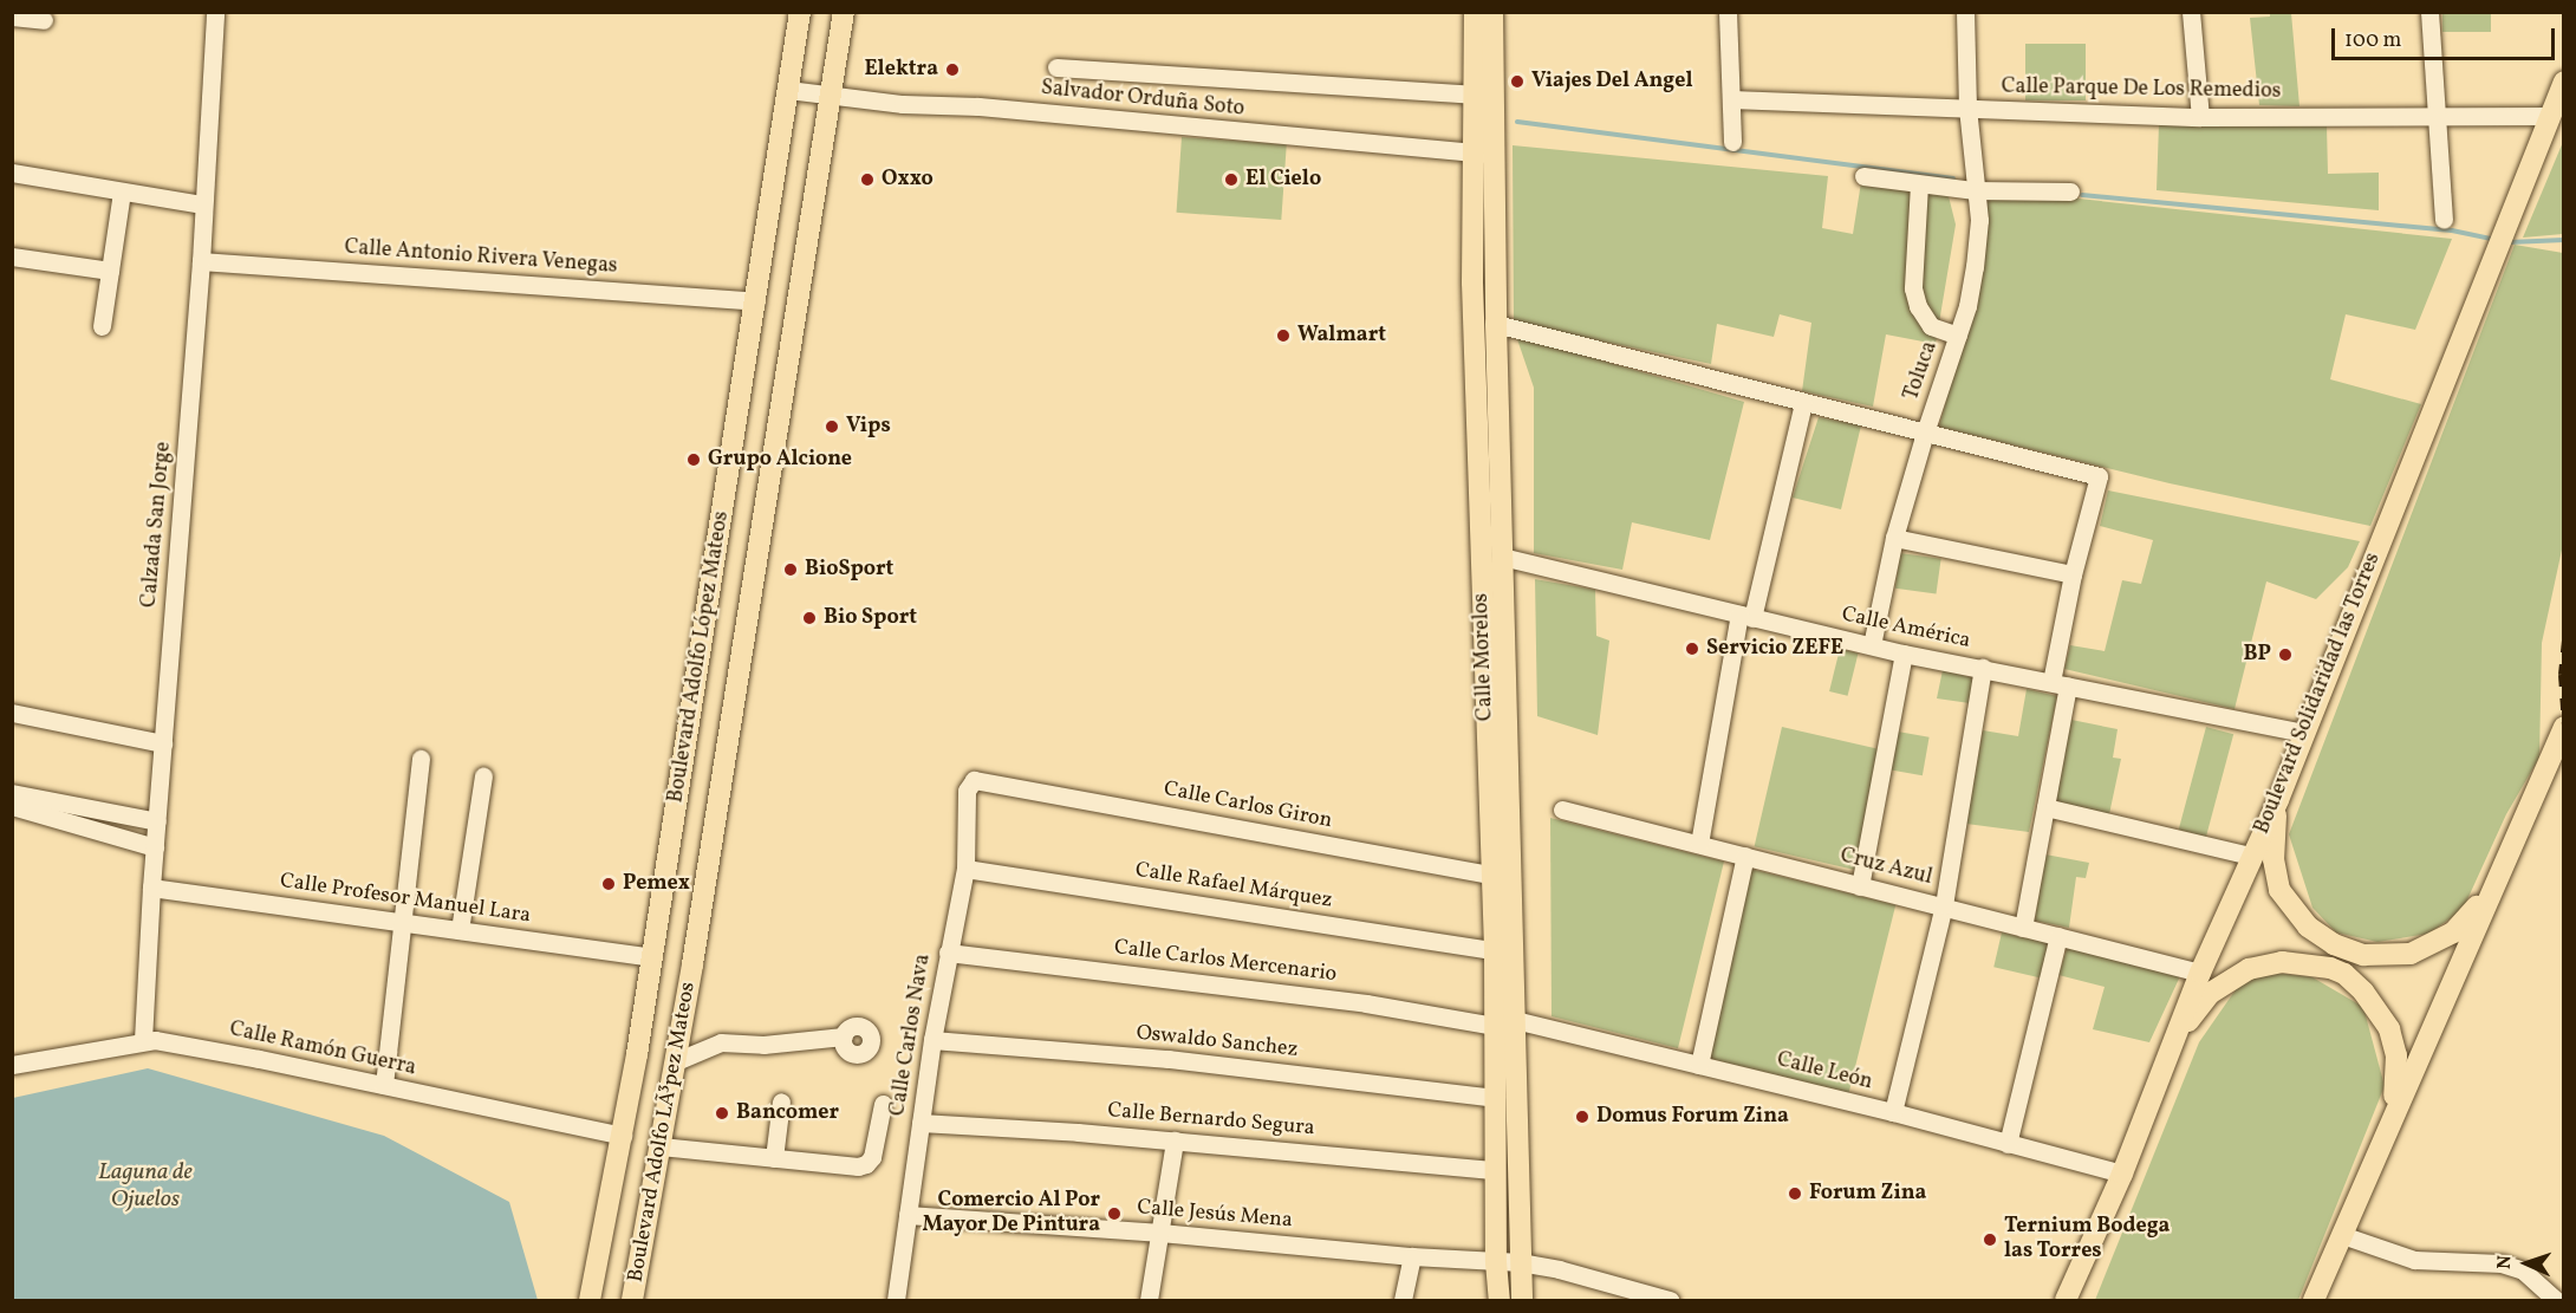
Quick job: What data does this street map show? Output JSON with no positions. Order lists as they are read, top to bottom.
{
  "streets": {
    "main road": [
      "Boulevard Adolfo López Mateos",
      "Calle Morelos",
      "Boulevard Solidaridad las Torres",
      "Boulevard Adolfo LÃ³pez Mateos"
    ],
    "street": [
      "Calle Parque De Los Remedios",
      "Salvador Orduña Soto",
      "Calle Antonio Rivera Venegas",
      "Toluca",
      "Calzada San Jorge",
      "Calle América",
      "Calle Carlos Giron",
      "Cruz Azul",
      "Calle Rafael Márquez",
      "Calle Profesor Manuel Lara",
      "Calle Carlos Mercenario",
      "Calle Carlos Nava",
      "Oswaldo Sanchez",
      "Calle Ramón Guerra",
      "Calle León",
      "Calle Bernardo Segura",
      "Calle Jesús Mena"
    ]
  },
  "crossings": [
    ["Calle Parque De Los Remedios", "Toluca"],
    ["Calle Parque De Los Remedios", "Boulevard Solidaridad las Torres"],
    ["Salvador Orduña Soto", "Boulevard Adolfo López Mateos"],
    ["Salvador Orduña Soto", "Calle Morelos"],
    ["Calle Antonio Rivera Venegas", "Calzada San Jorge"],
    ["Calle Antonio Rivera Venegas", "Boulevard Adolfo López Mateos"],
    ["Toluca", "Calle América"],
    ["Calzada San Jorge", "Calle Profesor Manuel Lara"],
    ["Calzada San Jorge", "Calle Ramón Guerra"],
    ["Calle América", "Calle Morelos"],
    ["Calle América", "Boulevard Solidaridad las Torres"],
    ["Boulevard Adolfo López Mateos", "Calle Profesor Manuel Lara"],
    ["Boulevard Adolfo López Mateos", "Calle Ramón Guerra"],
    ["Boulevard Adolfo López Mateos", "Boulevard Adolfo LÃ³pez Mateos"],
    ["Calle Morelos", "Calle Carlos Giron"],
    ["Calle Morelos", "Calle Rafael Márquez"],
    ["Calle Morelos", "Calle Carlos Mercenario"],
    ["Calle Morelos", "Oswaldo Sanchez"],
    ["Calle Morelos", "Calle León"],
    ["Calle Morelos", "Calle Bernardo Segura"],
    ["Calle Morelos", "Calle Jesús Mena"],
    ["Boulevard Solidaridad las Torres", "Cruz Azul"],
    ["Boulevard Solidaridad las Torres", "Calle León"],
    ["Calle Carlos Giron", "Calle Carlos Nava"],
    ["Calle Rafael Márquez", "Calle Carlos Nava"],
    ["Calle Carlos Mercenario", "Calle Carlos Nava"],
    ["Calle Carlos Mercenario", "Calle León"],
    ["Calle Carlos Nava", "Oswaldo Sanchez"],
    ["Calle Carlos Nava", "Calle Bernardo Segura"],
    ["Calle Carlos Nava", "Calle Jesús Mena"]
  ],
  "water": ["Laguna de Ojuelos"],
  "places": [
    "Elektra",
    "Viajes Del Angel",
    "Oxxo",
    "El Cielo",
    "Walmart",
    "Vips",
    "Grupo Alcione",
    "BioSport",
    "Bio Sport",
    "Servicio ZEFE",
    "BP",
    "Pemex",
    "Bancomer",
    "Domus Forum Zina",
    "Forum Zina",
    "Comercio Al Por Mayor De Pintura",
    "Ternium Bodega las Torres"
  ],
  "scale_bar": "100 m",
  "north": "left"
}
